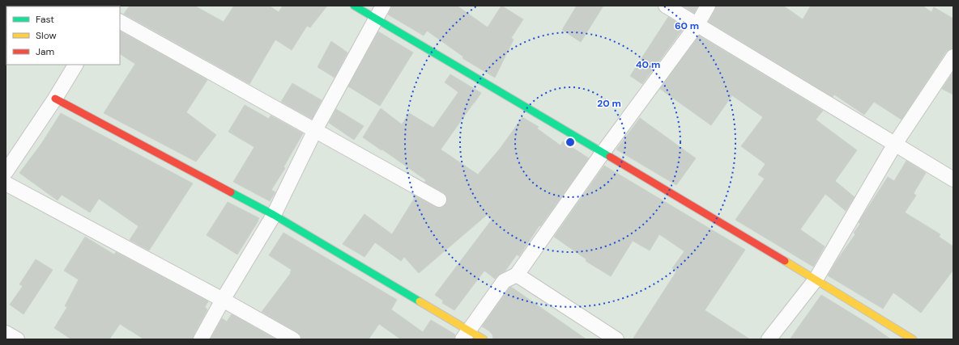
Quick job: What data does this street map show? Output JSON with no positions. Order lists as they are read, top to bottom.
{
  "legend": ["Fast", "Slow", "Jam"],
  "rings": ["60 m", "40 m", "20 m"]
}
